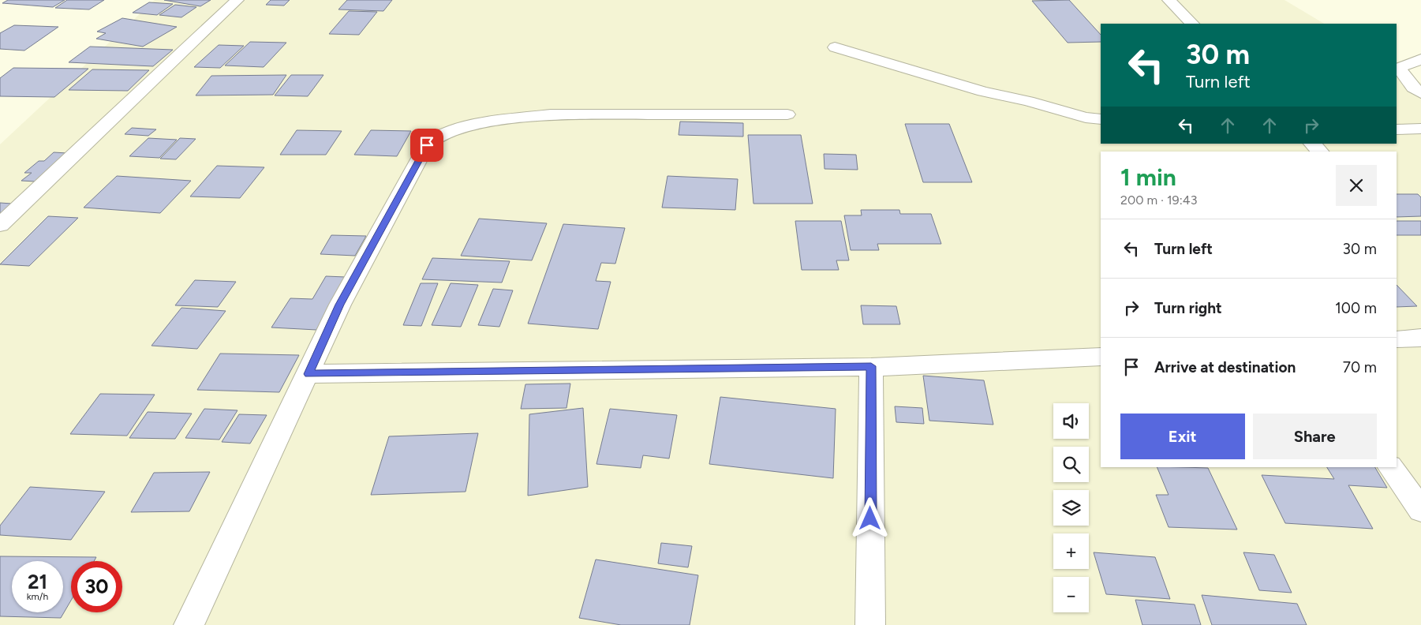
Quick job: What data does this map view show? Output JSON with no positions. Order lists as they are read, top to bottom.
{
  "page": {
    "turn": ["30 m", "Turn left"],
    "heading": ["1 min", "200 m · 19:43"],
    "list": [
      {
        "name": "Turn left",
        "value": "30 m"
      },
      {
        "name": "Turn right",
        "value": "100 m"
      },
      {
        "name": "Arrive at destination",
        "value": "70 m"
      }
    ],
    "map_buttons": ["+", "−"],
    "buttons": ["Exit", "Share"],
    "speed": "21 km/h",
    "limit": "30"
  }
}
